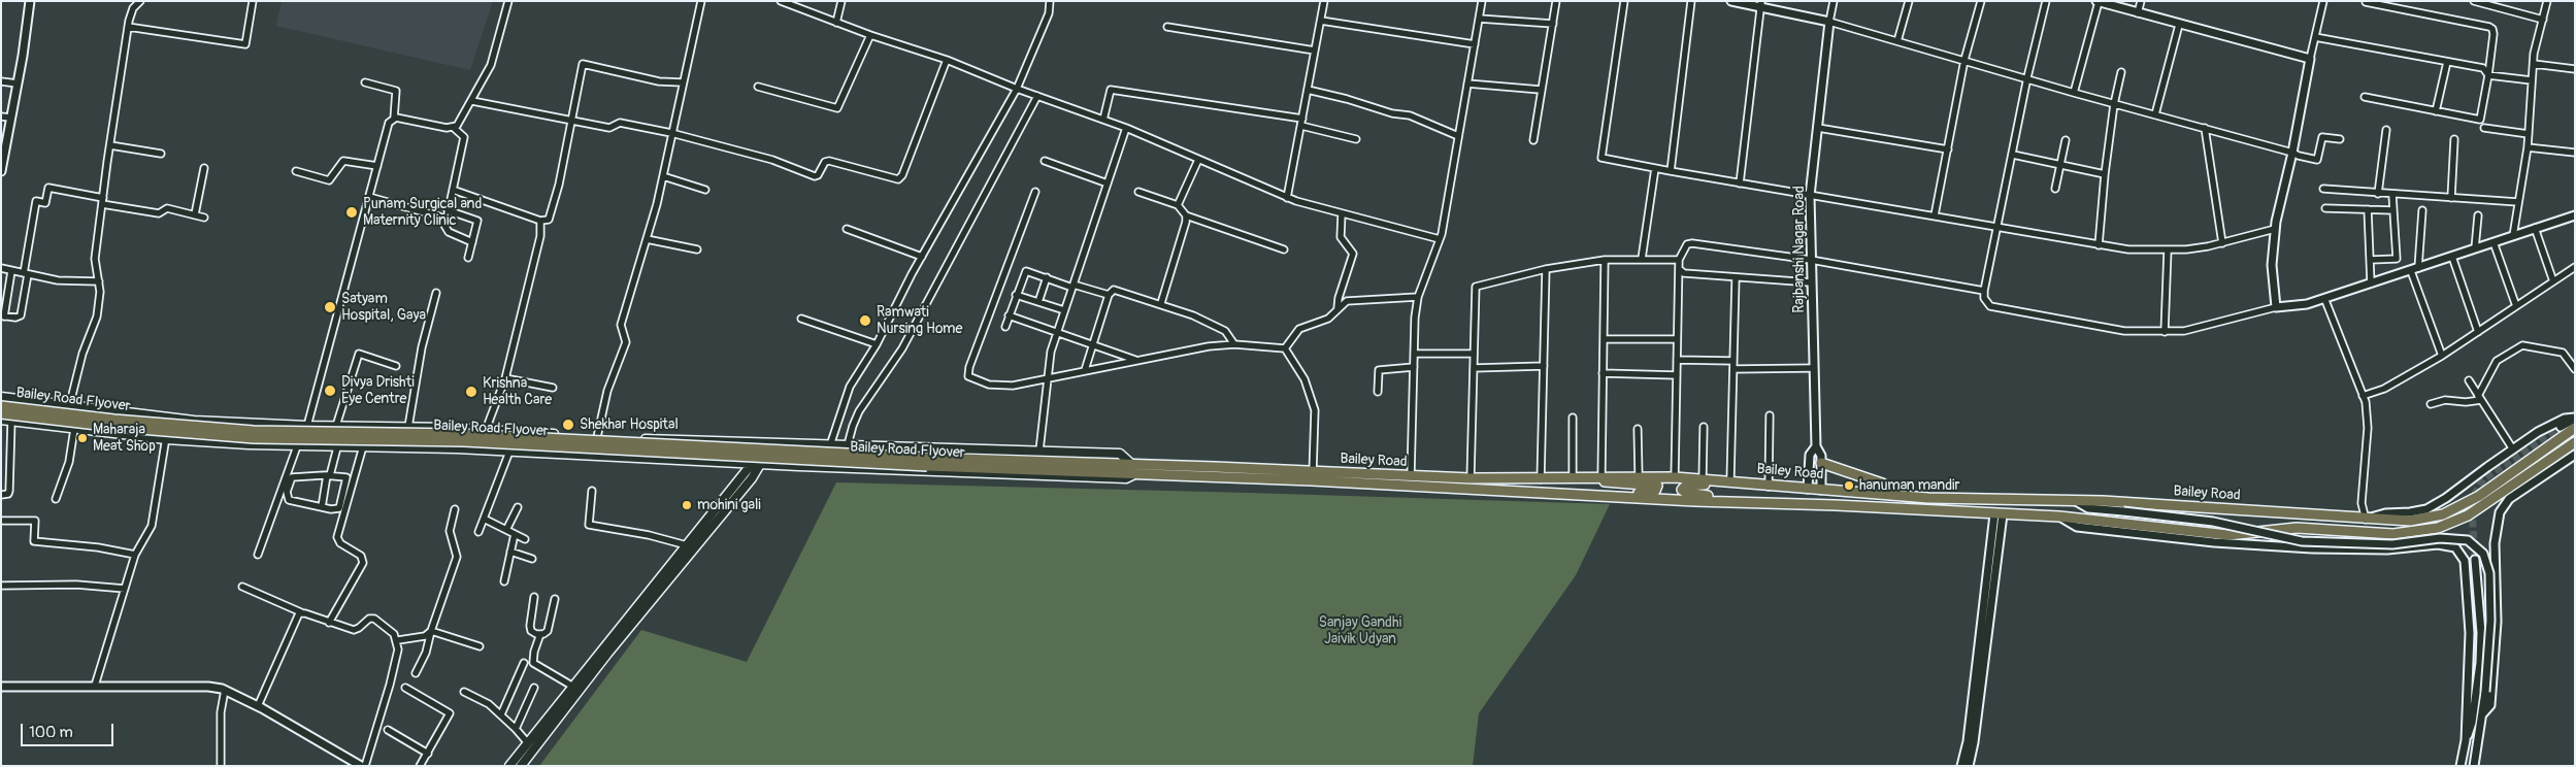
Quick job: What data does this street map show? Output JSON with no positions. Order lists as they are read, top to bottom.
{
  "streets": {
    "highway": ["Bailey Road Flyover", "Bailey Road"],
    "street": ["Rajbanshi Nagar Road"]
  },
  "crossings": [
    ["Rajbanshi Nagar Road", "Bailey Road"],
    ["Bailey Road Flyover", "Bailey Road"]
  ],
  "parks": ["Sanjay Gandhi Jaivik Udyan"],
  "places": [
    "Punam Surgical and Maternity Clinic",
    "Satyam Hospital, Gaya",
    "Ramwati Nursing Home",
    "Divya Drishti Eye Centre",
    "Krishna Health Care",
    "Shekhar Hospital",
    "Maharaja Meat Shop",
    "hanuman mandir",
    "mohini gali"
  ],
  "scale_bar": "100 m"
}
